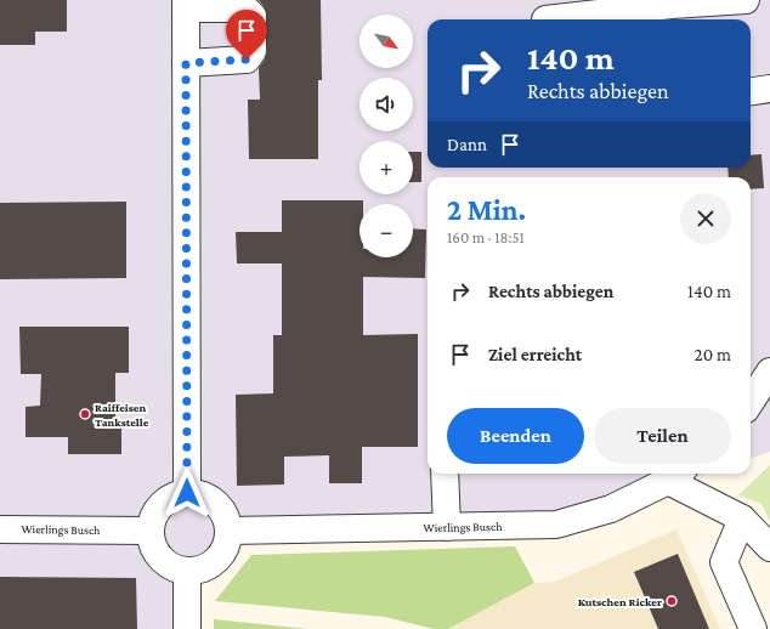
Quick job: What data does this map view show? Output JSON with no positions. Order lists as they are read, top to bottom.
{
  "streets": {
    "street": ["Wierlings Busch"]
  },
  "places": ["Raiffeisen Tankstelle", "Kutschen Ricker"],
  "north": "bottom right",
  "page": {
    "map_buttons": ["+", "−"],
    "turn": ["140 m", "Rechts abbiegen"],
    "then": "Dann",
    "heading": ["2 Min.", "160 m · 18:51"],
    "list": [
      {
        "name": "Rechts abbiegen",
        "value": "140 m"
      },
      {
        "name": "Ziel erreicht",
        "value": "20 m"
      }
    ],
    "buttons": ["Beenden", "Teilen"]
  }
}
